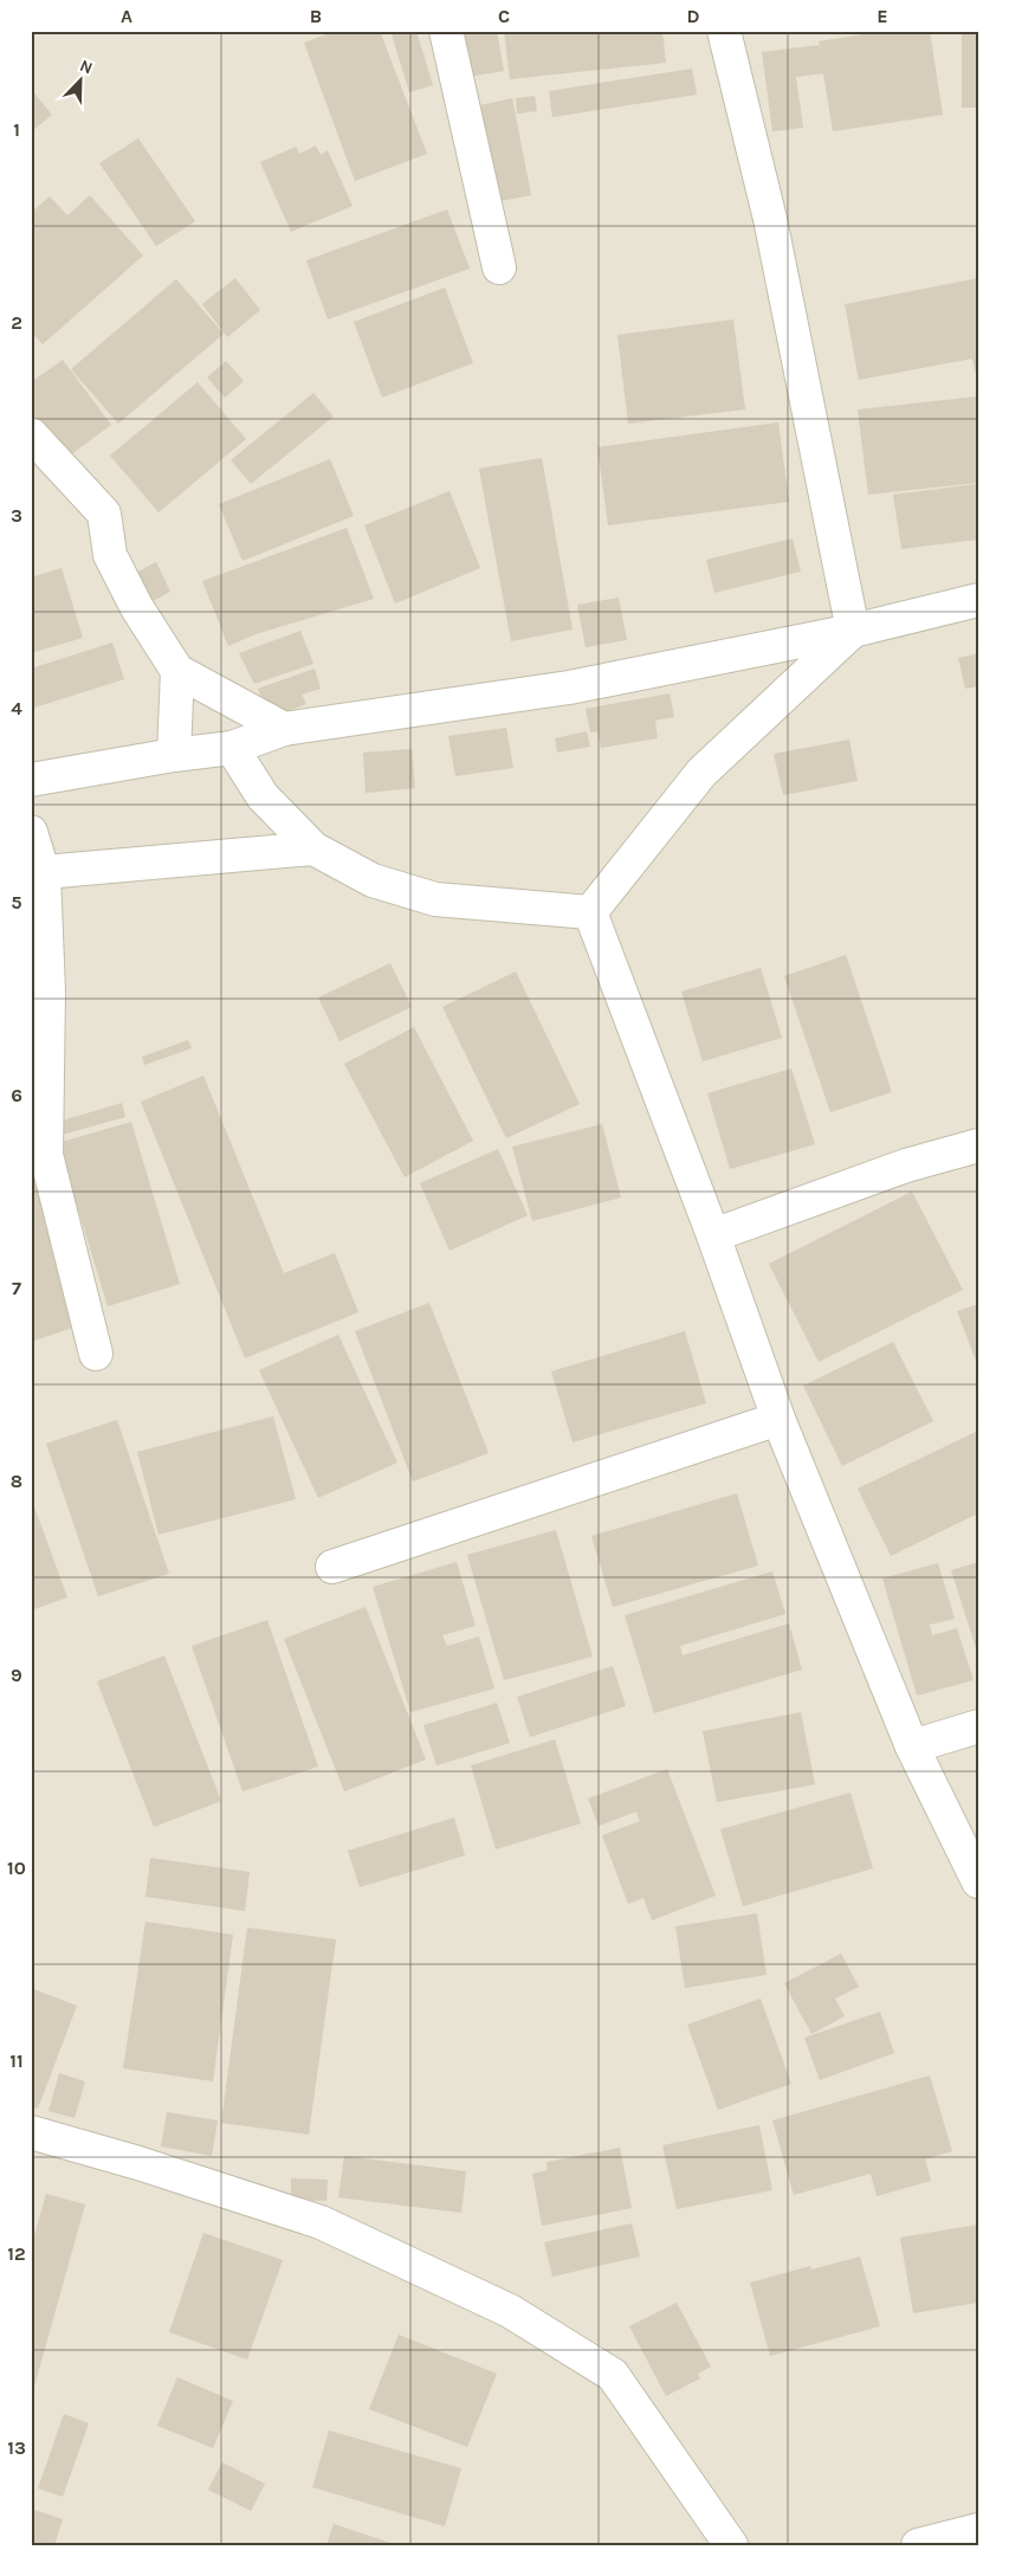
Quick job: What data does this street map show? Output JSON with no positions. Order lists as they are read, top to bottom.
{
  "north": "top right",
  "grid": {
    "columns": [
      "A",
      "B",
      "C",
      "D",
      "E"
    ],
    "rows": [
      "1",
      "2",
      "3",
      "4",
      "5",
      "6",
      "7",
      "8",
      "9",
      "10",
      "11",
      "12",
      "13"
    ]
  }
}
